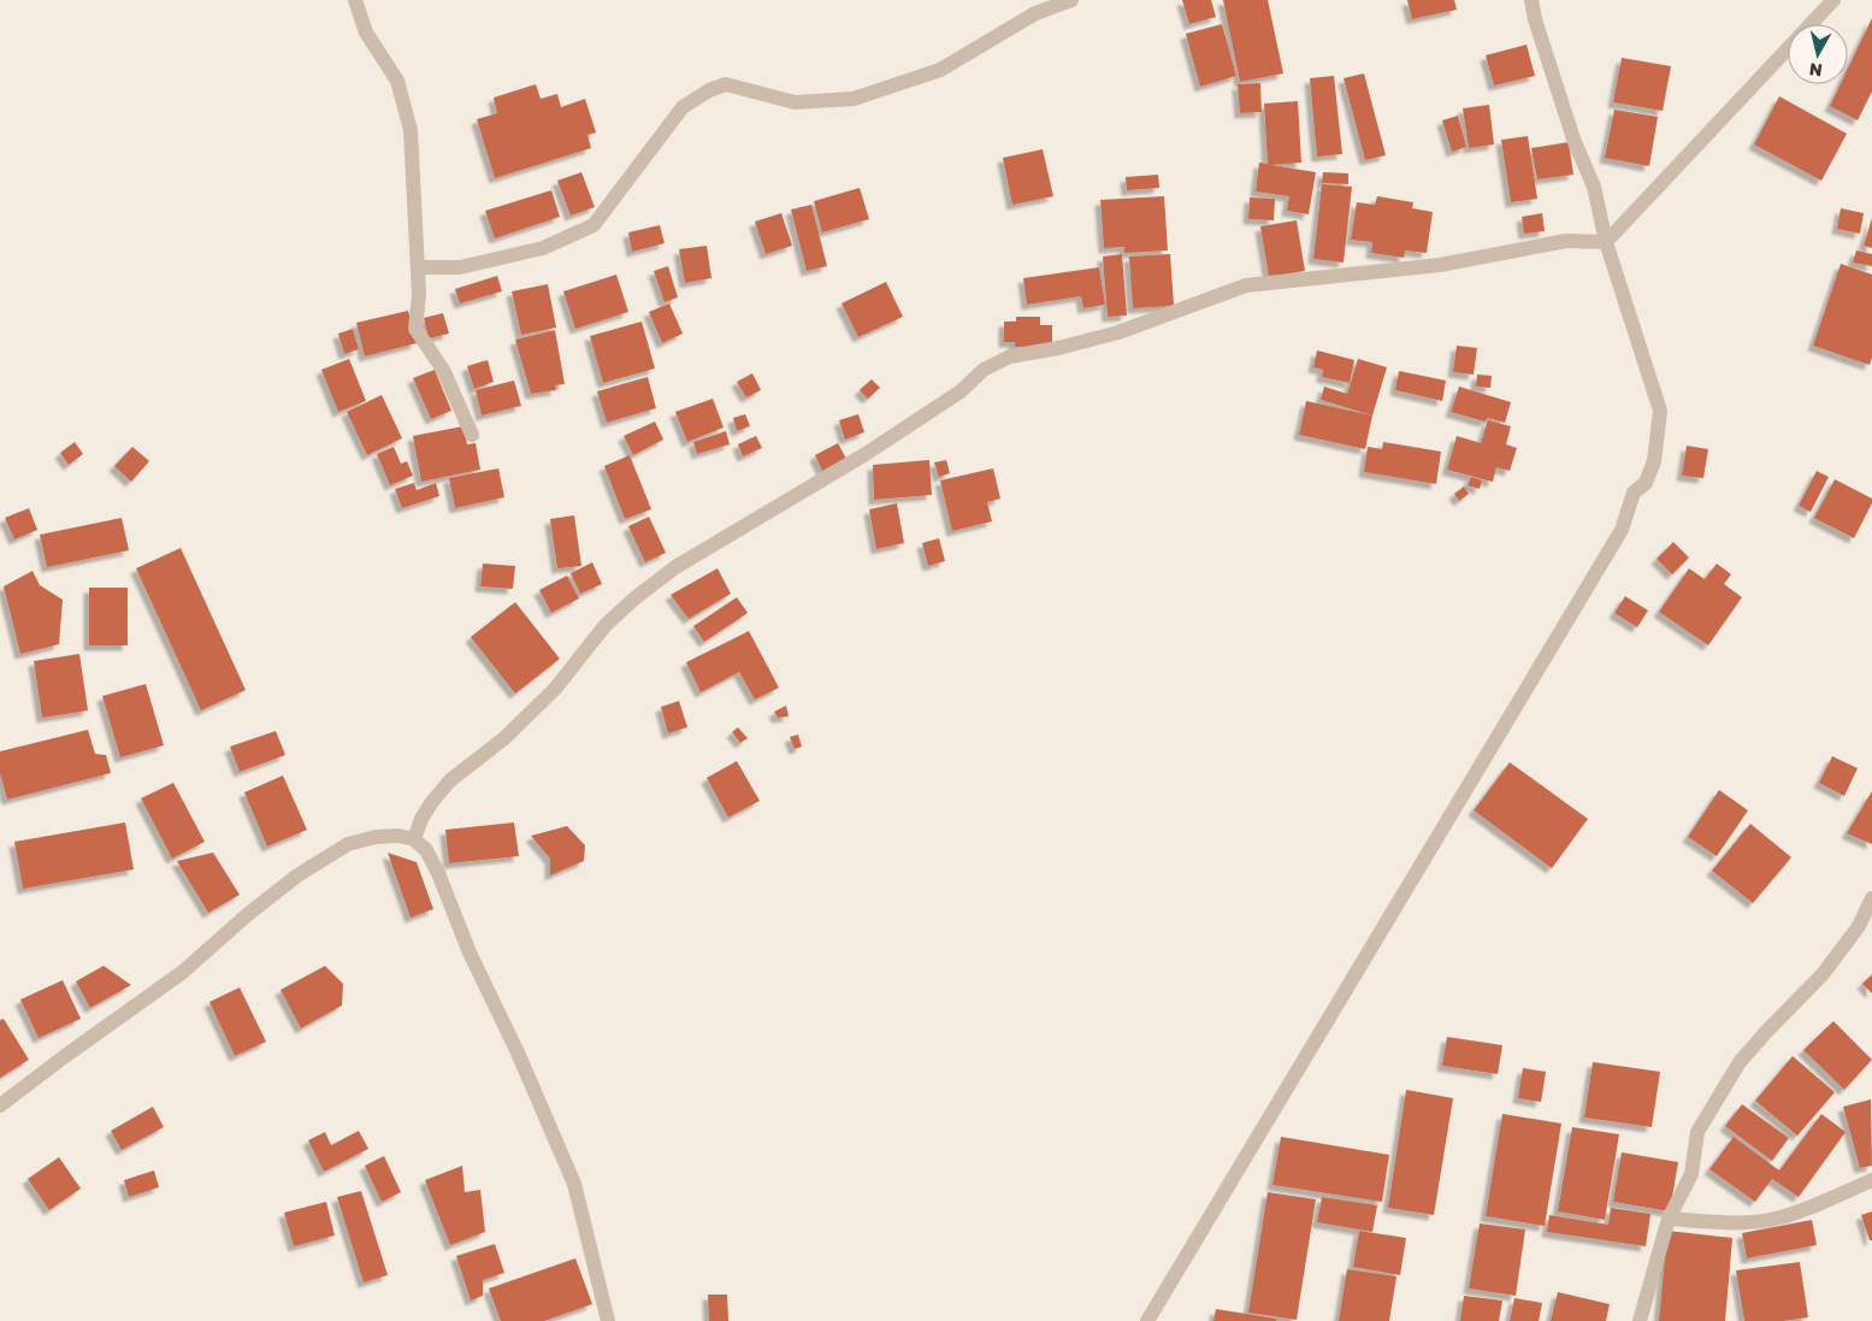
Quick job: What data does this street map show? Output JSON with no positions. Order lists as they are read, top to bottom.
{
  "north": "bottom"
}
